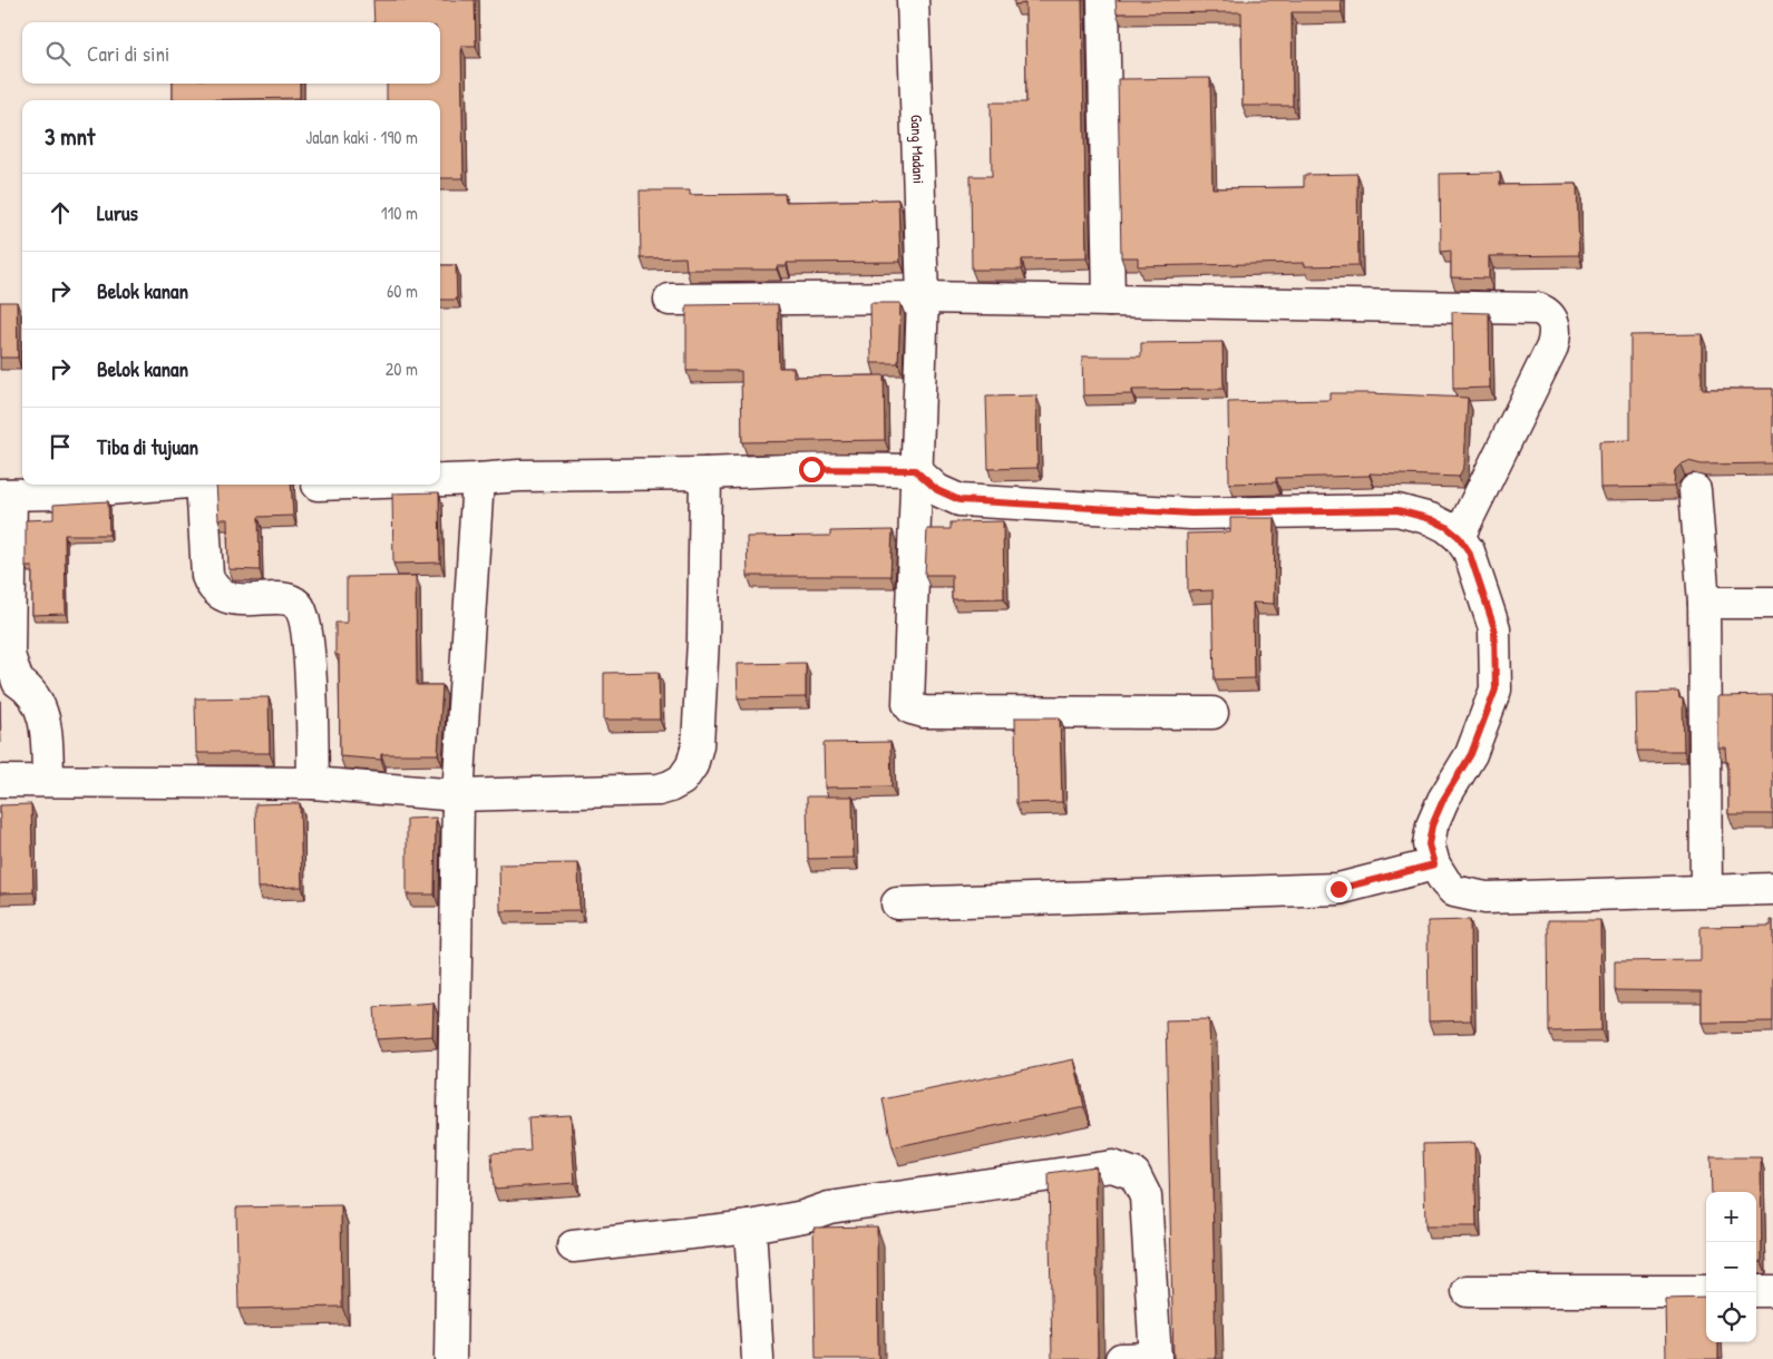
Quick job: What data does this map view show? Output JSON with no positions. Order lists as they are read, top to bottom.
{
  "streets": {
    "street": ["Gang Madani"]
  },
  "page": {
    "search": "Cari di sini",
    "heading": ["3 mnt", "Jalan kaki · 190 m"],
    "list": [
      ["Lurus", "110 m"],
      ["Belok kanan", "60 m"],
      ["Belok kanan", "20 m"],
      "Tiba di tujuan"
    ],
    "map_buttons": ["+", "−"]
  }
}
